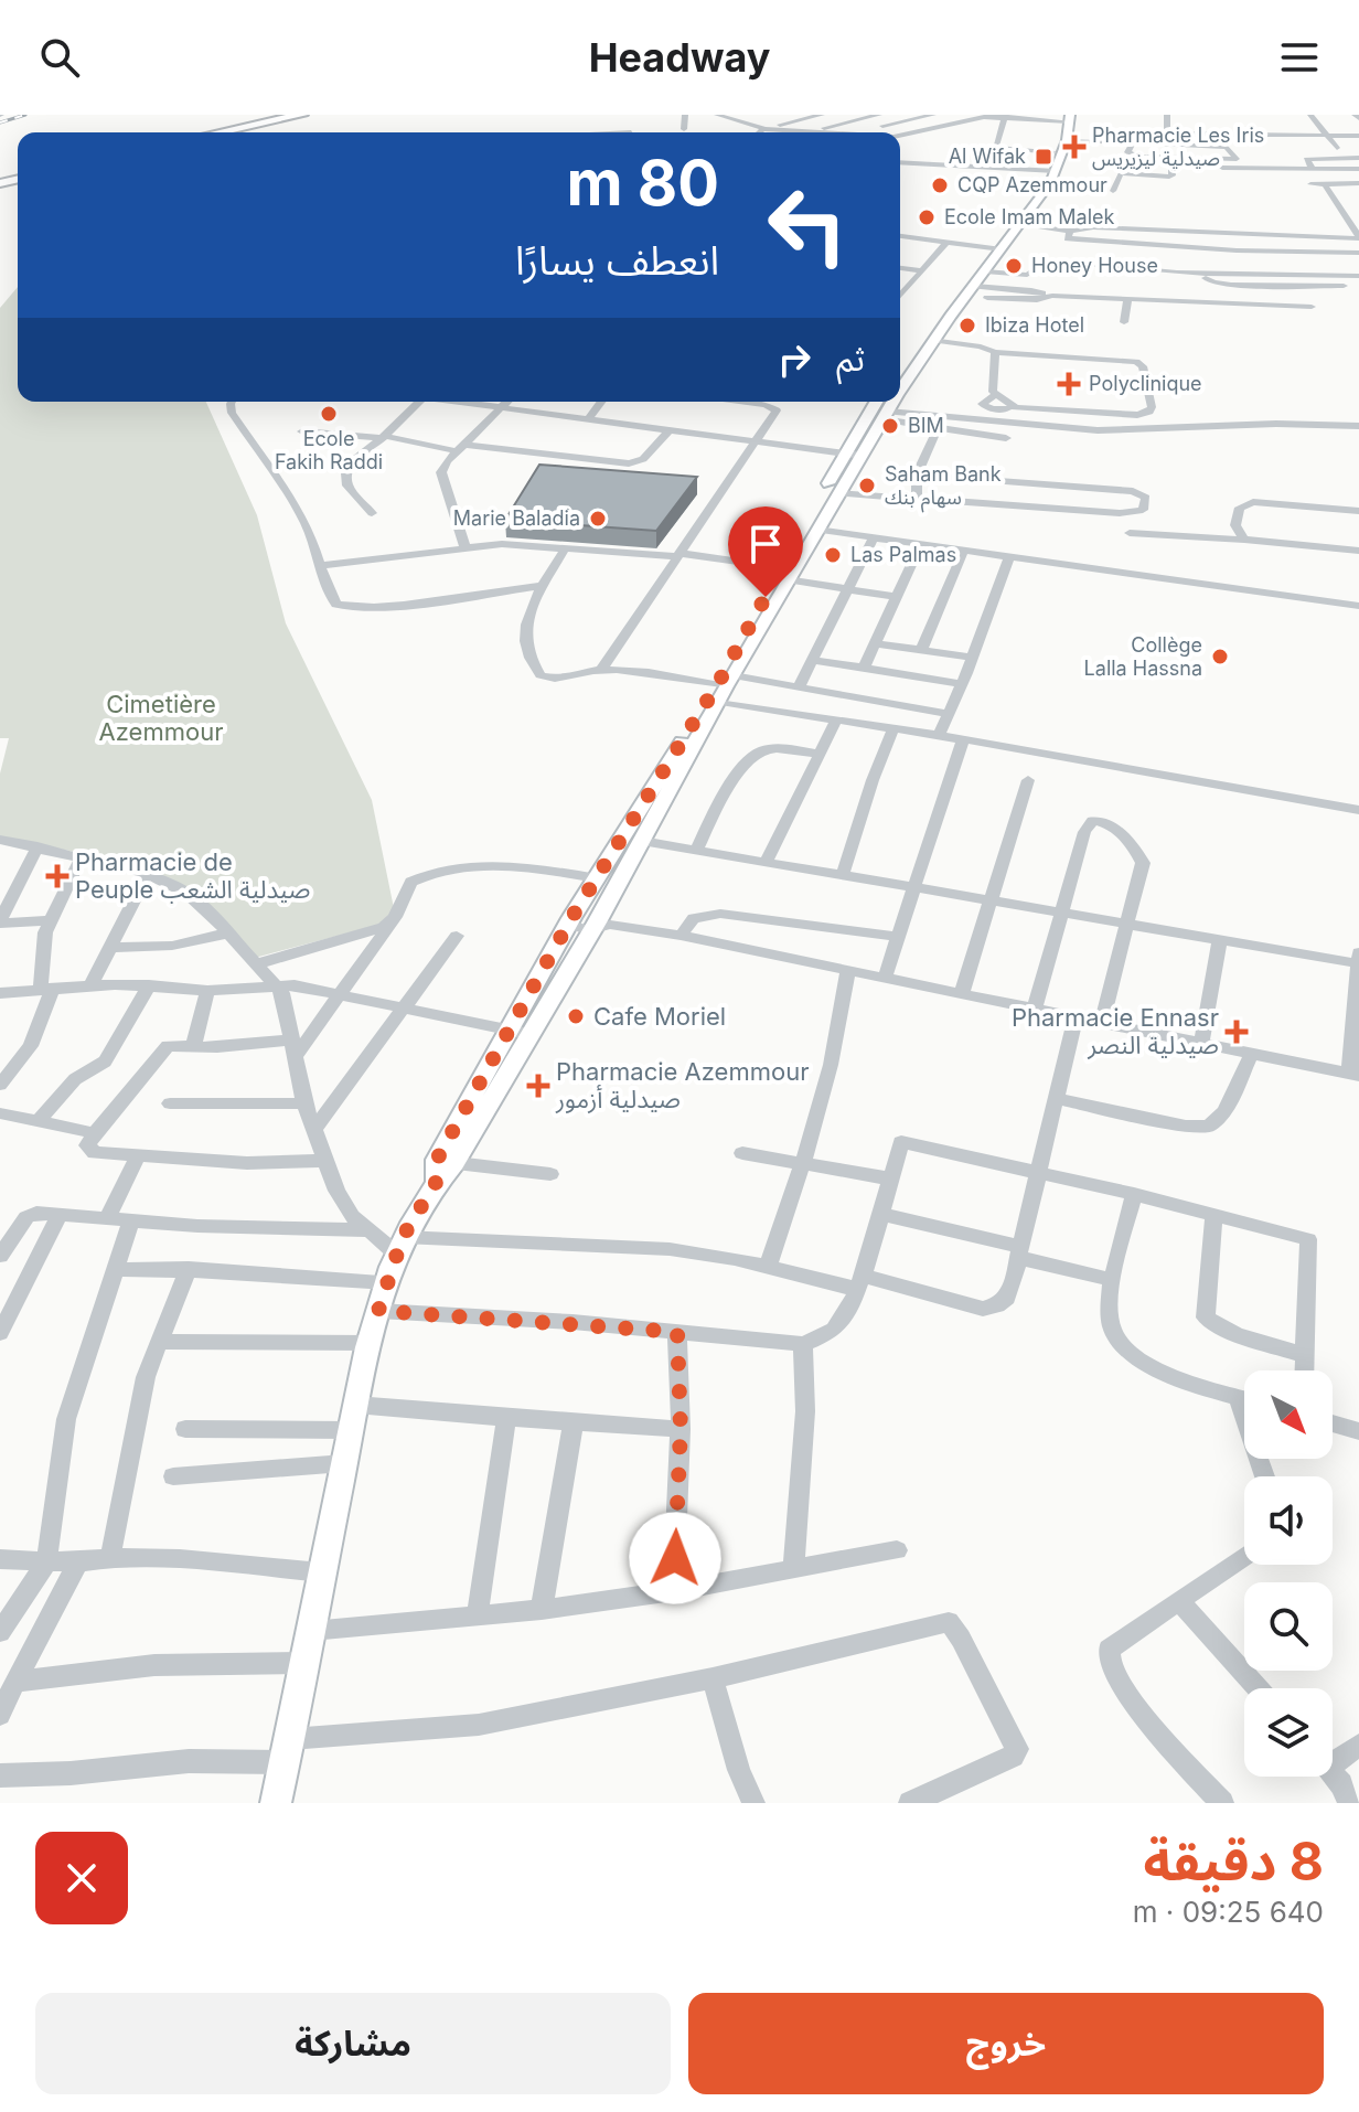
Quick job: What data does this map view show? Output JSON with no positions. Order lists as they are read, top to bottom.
{
  "parks": ["Cimetière Azemmour"],
  "places": {
    "health": [
      "Pharmacie Les Iris صيدلية ليزيريس",
      "Polyclinique",
      "Pharmacie de Peuple صيدلية الشعب",
      "Pharmacie Ennasr صيدلية النصر",
      "Pharmacie Azemmour صيدلية أزمور"
    ],
    "transit": ["Al Wifak"],
    "other": [
      "CQP Azemmour",
      "Ecole Imam Malek",
      "Honey House",
      "Ibiza Hotel",
      "Ecole Fakih Raddi",
      "BIM",
      "Saham Bank سهام بنك",
      "Marie Baladia",
      "Las Palmas",
      "Collège Lalla Hassna",
      "Cafe Moriel"
    ]
  },
  "north": "bottom right",
  "page": {
    "header": "Headway",
    "turn": ["80 m", "انعطف يسارًا"],
    "then": "ثم",
    "heading": ["8 دقيقة", "640 m · 09:25"],
    "buttons": ["خروج", "مشاركة"]
  }
}
